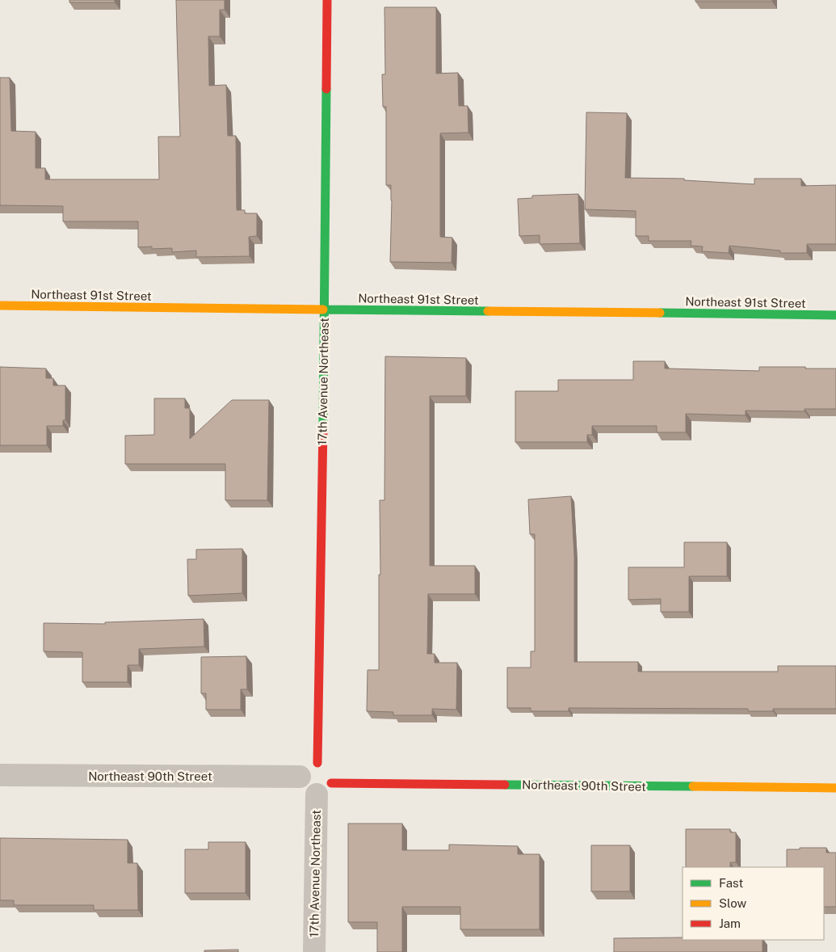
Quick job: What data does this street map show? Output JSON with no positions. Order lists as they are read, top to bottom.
{
  "streets": {
    "street": ["Northeast 91st Street", "17th Avenue Northeast", "Northeast 90th Street"]
  },
  "crossings": [
    ["Northeast 91st Street", "17th Avenue Northeast"],
    ["17th Avenue Northeast", "Northeast 90th Street"]
  ],
  "legend": ["Fast", "Slow", "Jam"]
}
